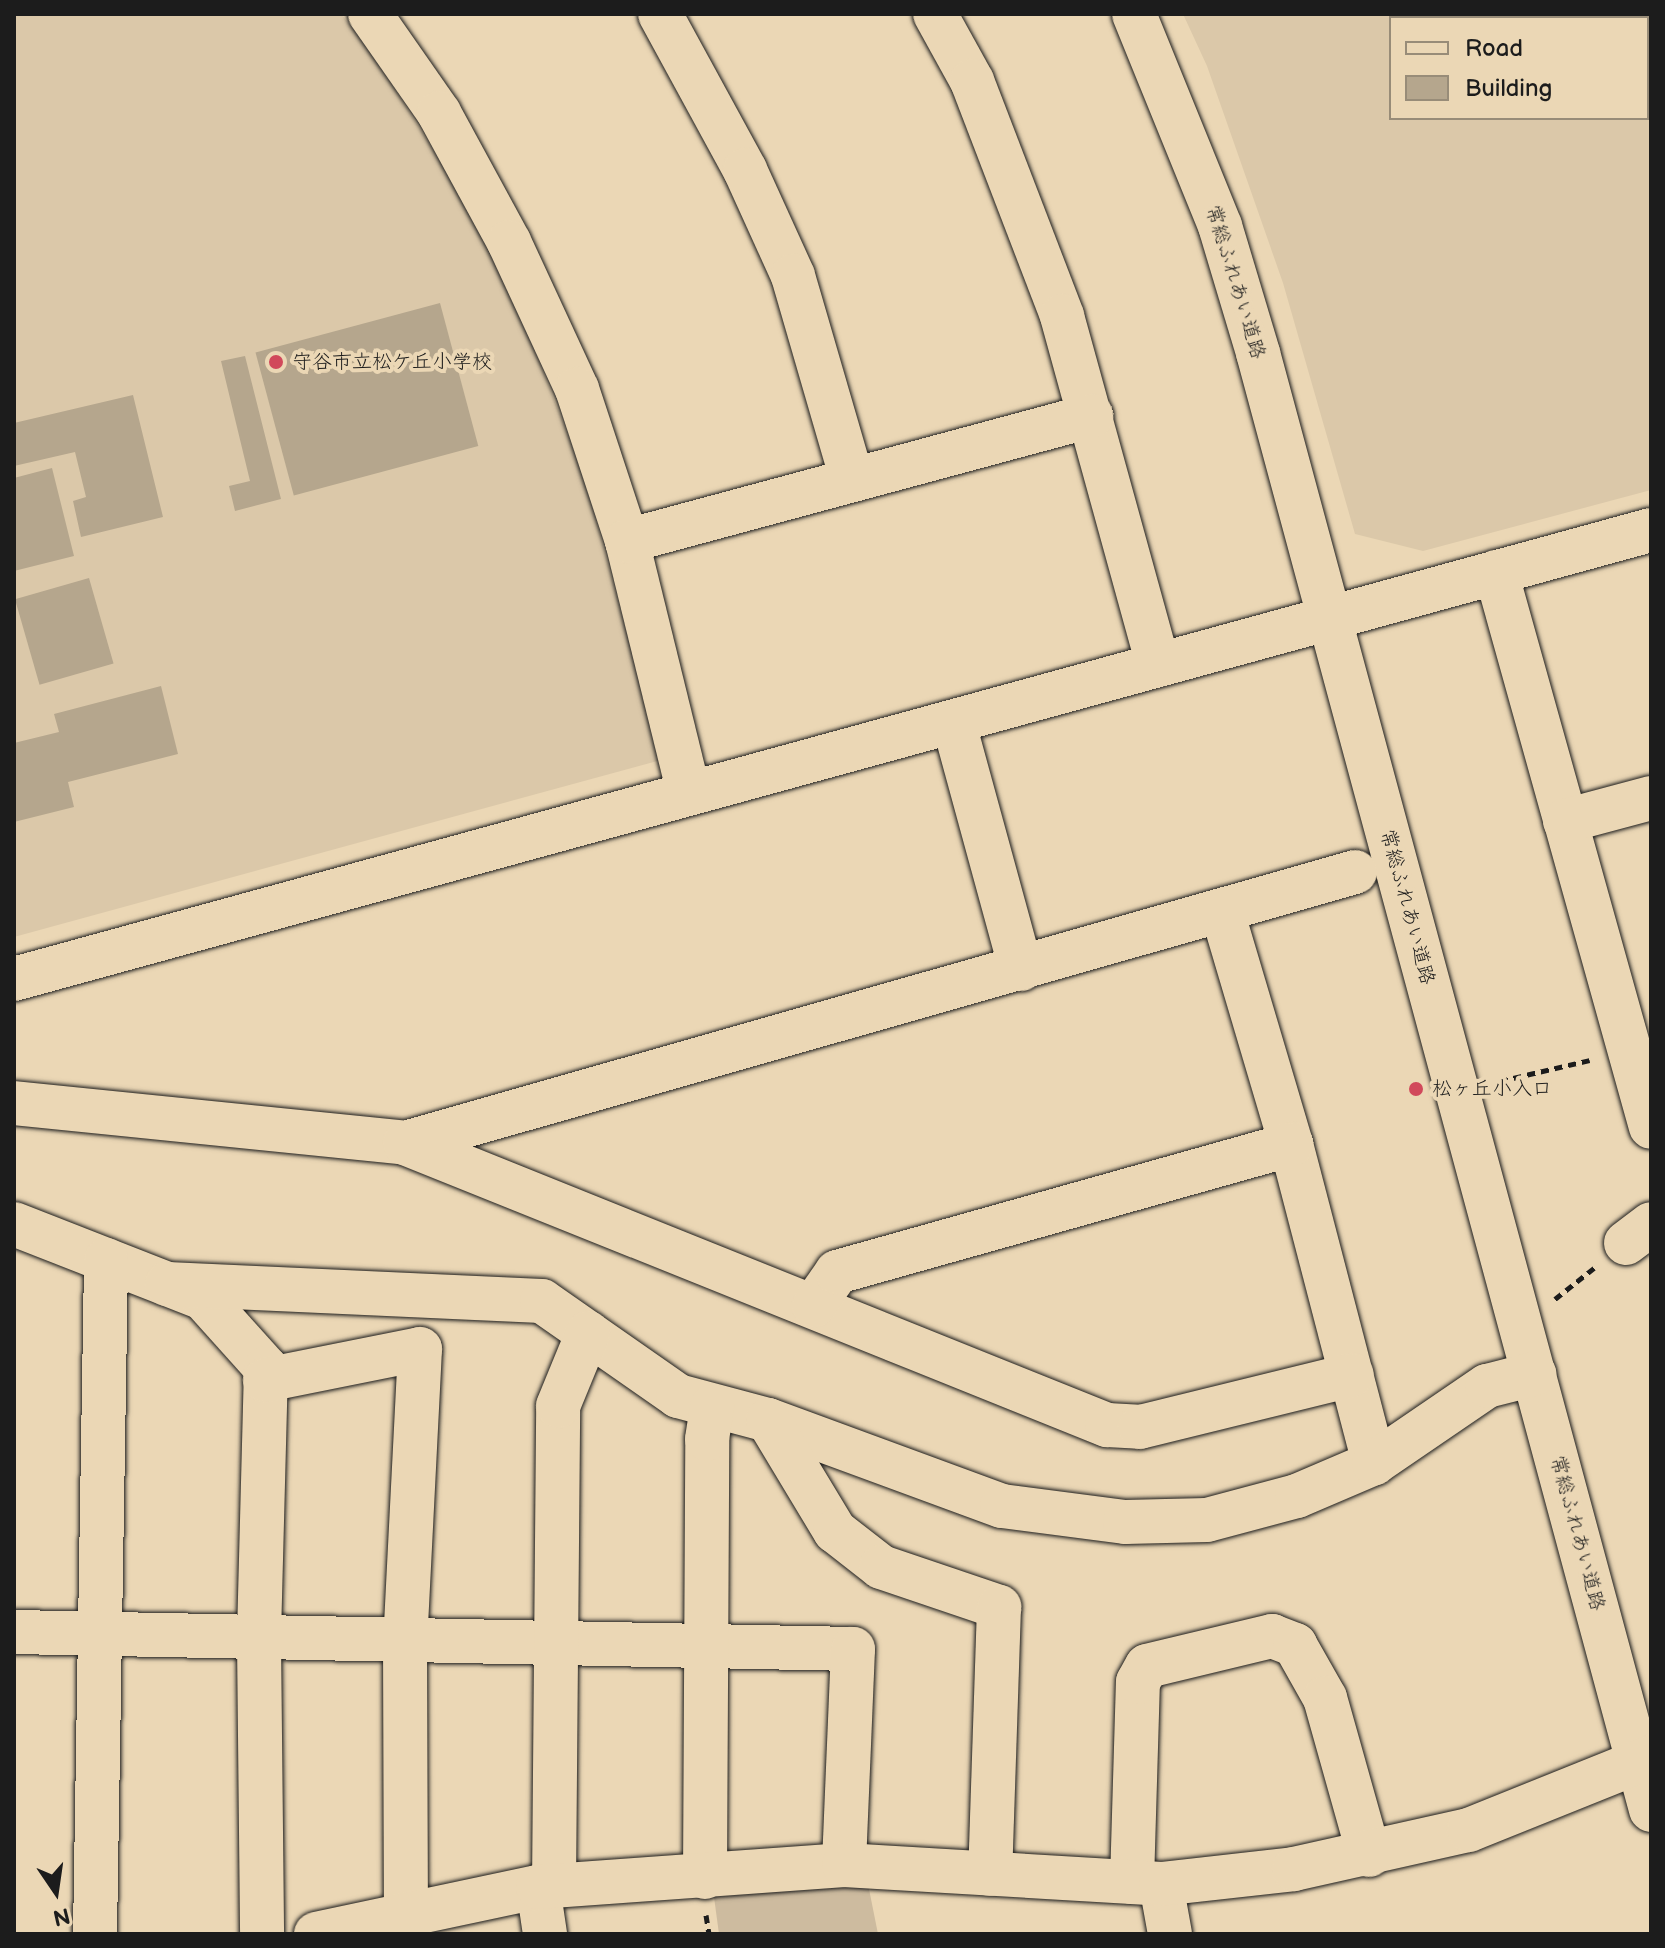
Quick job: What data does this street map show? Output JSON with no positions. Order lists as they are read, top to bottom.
{
  "streets": {
    "street": ["常総ふれあい道路"]
  },
  "places": ["守谷市立松ケ丘小学校", "松ヶ丘小入口"],
  "legend": ["Road", "Building"],
  "north": "bottom"
}
